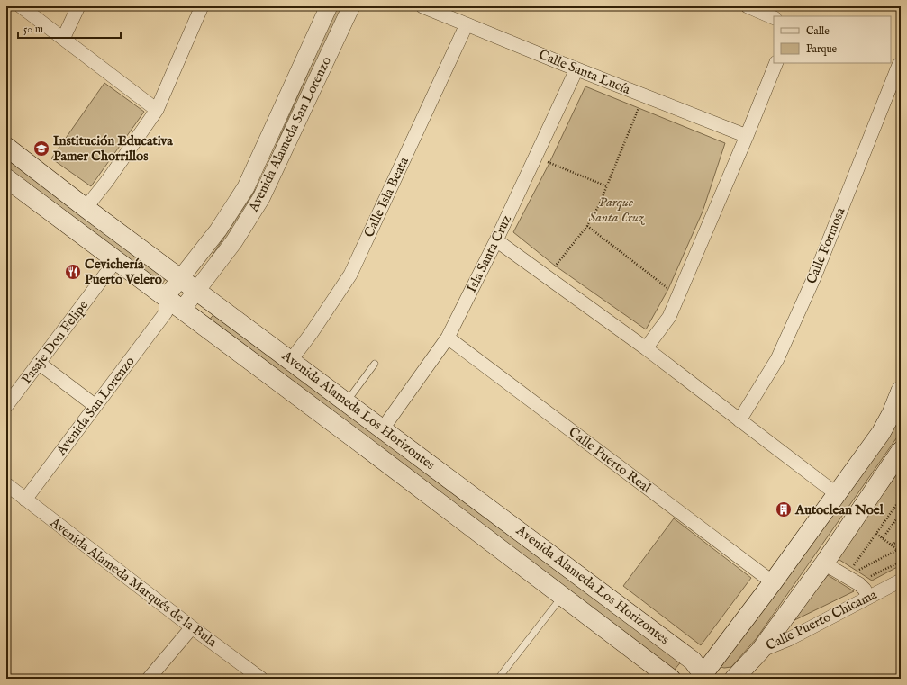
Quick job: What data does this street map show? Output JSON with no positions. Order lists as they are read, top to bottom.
{
  "streets": {
    "main road": ["Avenida Alameda Los Horizontes"],
    "street": [
      "Calle Santa Lucía",
      "Avenida Alameda San Lorenzo",
      "Calle Isla Beata",
      "Calle Formosa",
      "Isla Santa Cruz",
      "Pasaje Don Felipe",
      "Avenida San Lorenzo",
      "Calle Puerto Real",
      "Avenida Alameda Marqués de la Bula",
      "Calle Puerto Chicama"
    ]
  },
  "crossings": [
    ["Calle Santa Lucía", "Calle Isla Beata"],
    ["Calle Santa Lucía", "Isla Santa Cruz"],
    ["Avenida Alameda San Lorenzo", "Avenida San Lorenzo"],
    ["Avenida Alameda San Lorenzo", "Avenida Alameda Los Horizontes"],
    ["Calle Isla Beata", "Avenida Alameda Los Horizontes"],
    ["Isla Santa Cruz", "Avenida Alameda Los Horizontes"],
    ["Isla Santa Cruz", "Calle Puerto Real"],
    ["Pasaje Don Felipe", "Avenida Alameda Los Horizontes"],
    ["Avenida San Lorenzo", "Avenida Alameda Los Horizontes"],
    ["Avenida San Lorenzo", "Avenida Alameda Marqués de la Bula"]
  ],
  "parks": ["Parque Santa Cruz"],
  "places": {
    "school or university": ["Institución Educativa Pamer Chorrillos"],
    "restaurant": ["Cevichería Puerto Velero"],
    "building": ["Autoclean Noel"]
  },
  "legend": ["Calle", "Parque"],
  "scale_bar": "50 m"
}
